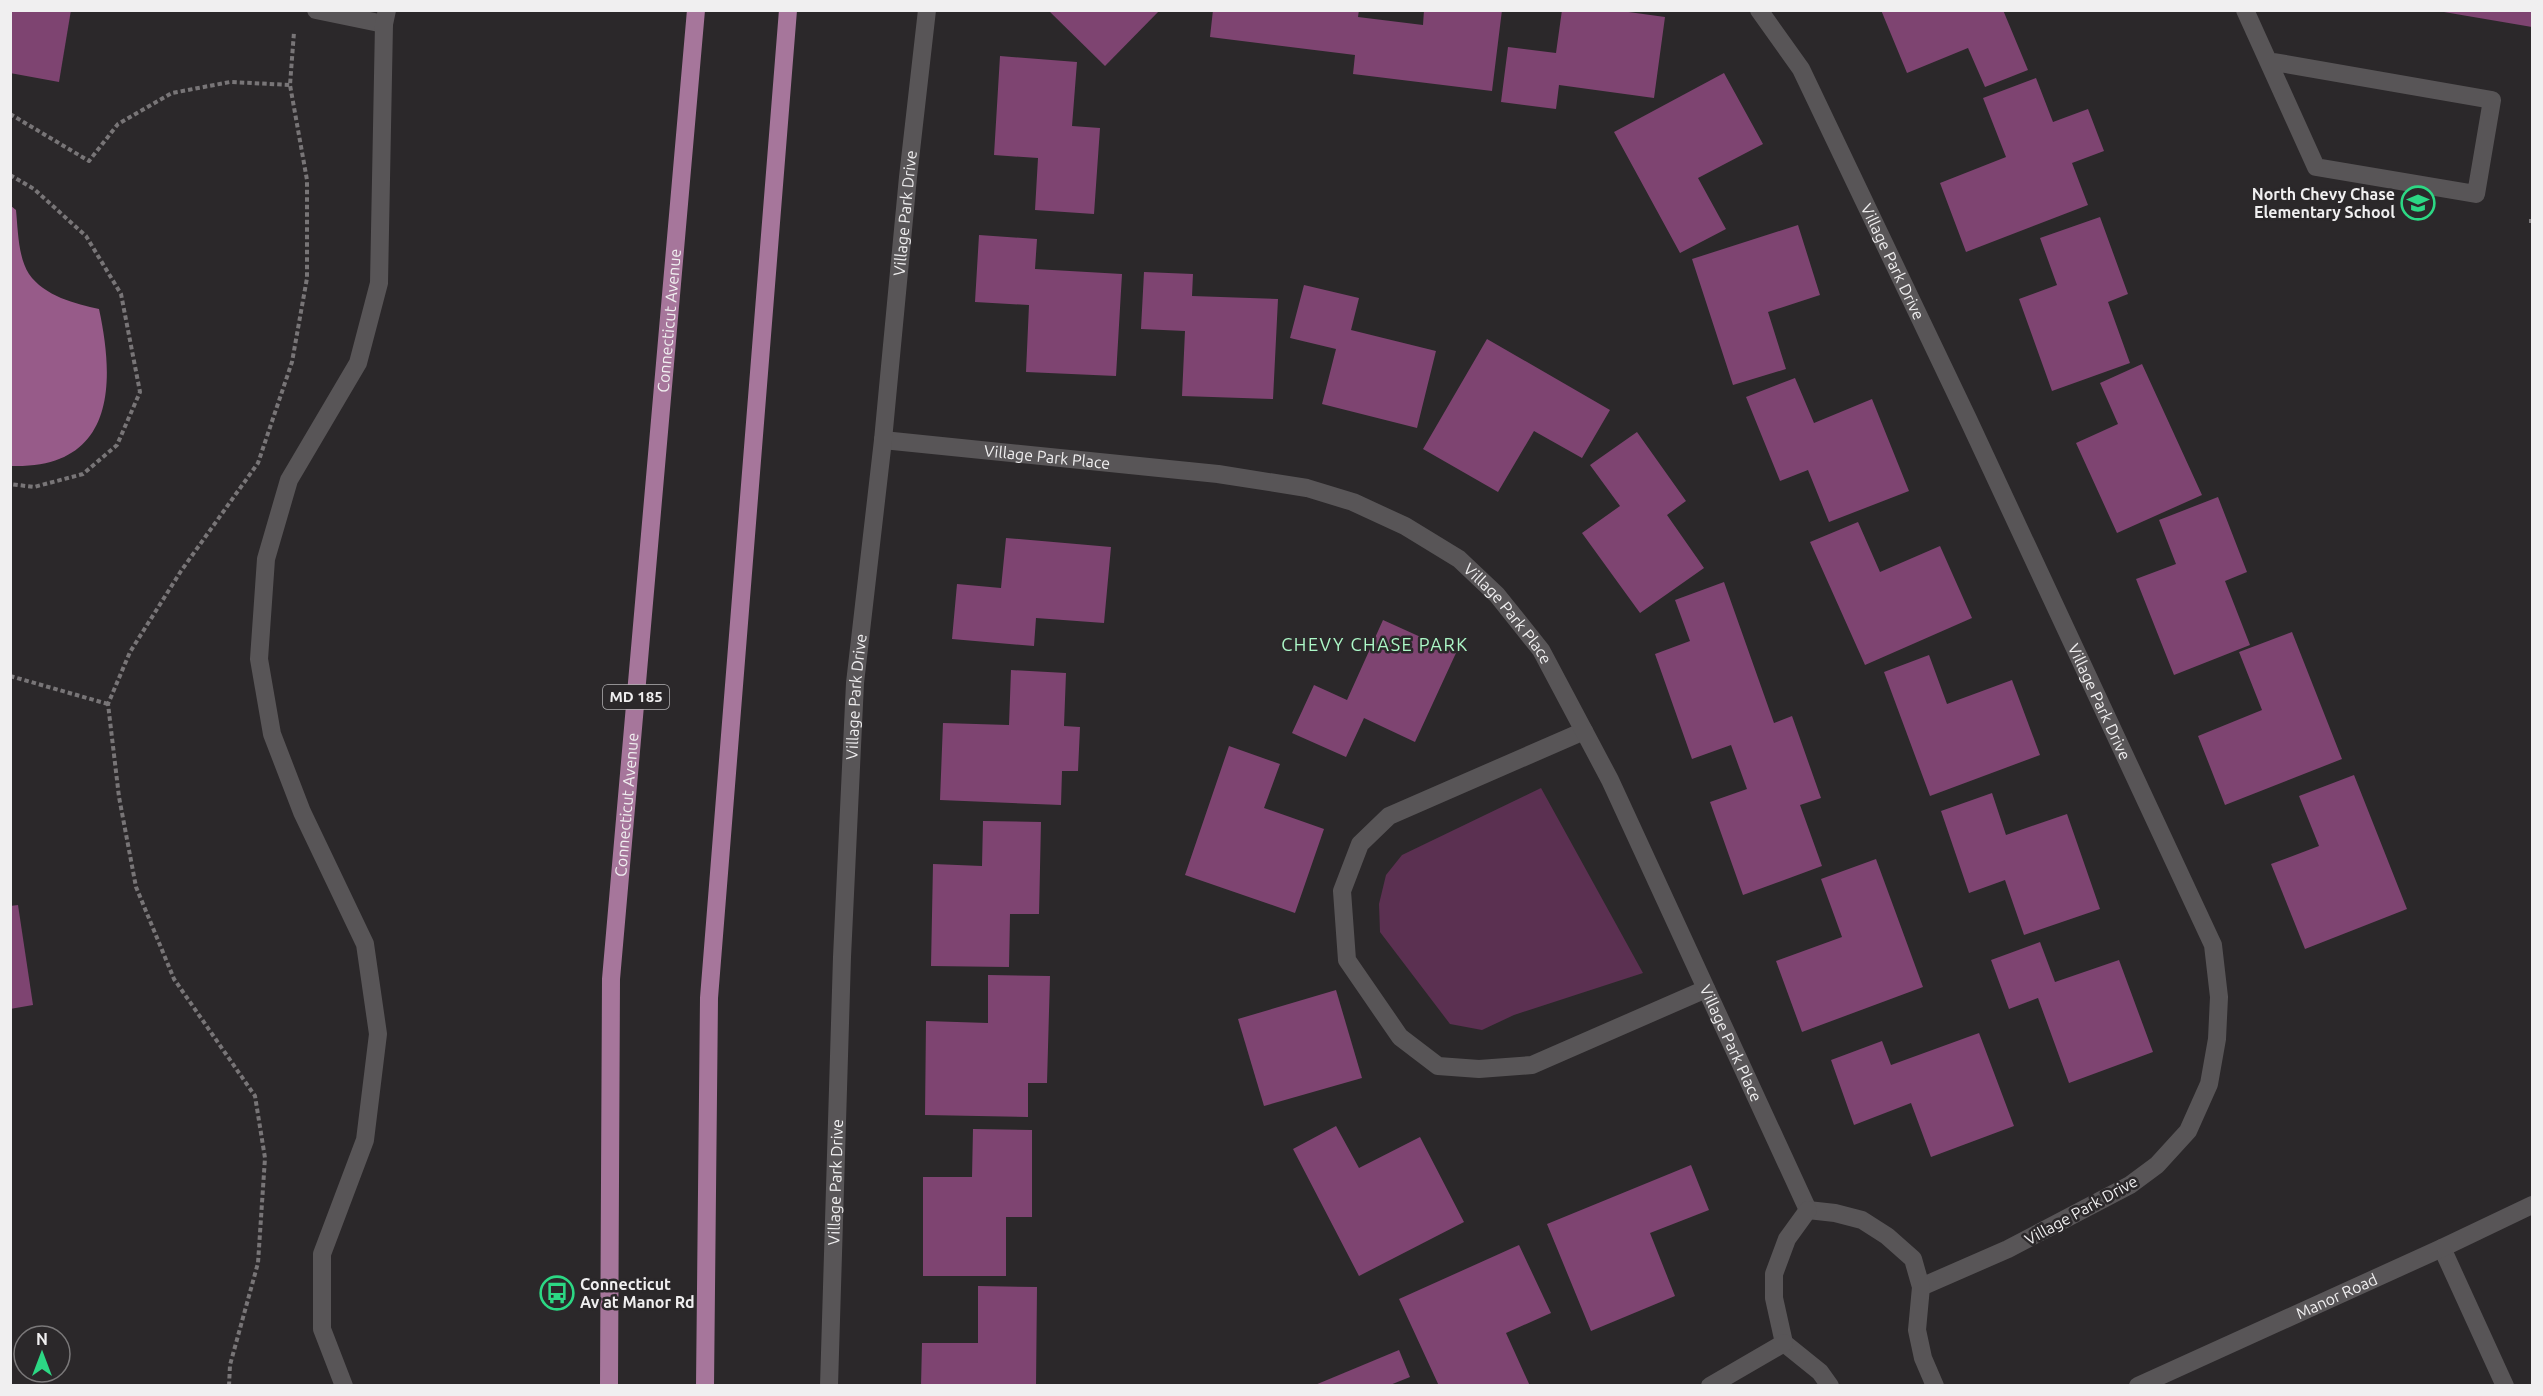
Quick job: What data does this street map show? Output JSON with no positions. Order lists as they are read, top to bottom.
{
  "streets": {
    "main road": ["Connecticut Avenue", "MD 185"],
    "street": ["Village Park Drive", "Village Park Place", "Manor Road"]
  },
  "crossings": [
    ["Village Park Drive", "Village Park Place"]
  ],
  "districts": ["CHEVY CHASE PARK"],
  "places": {
    "school or university": ["North Chevy Chase Elementary School"],
    "bus stop": ["Connecticut Av at Manor Rd"]
  },
  "north": "top"
}
